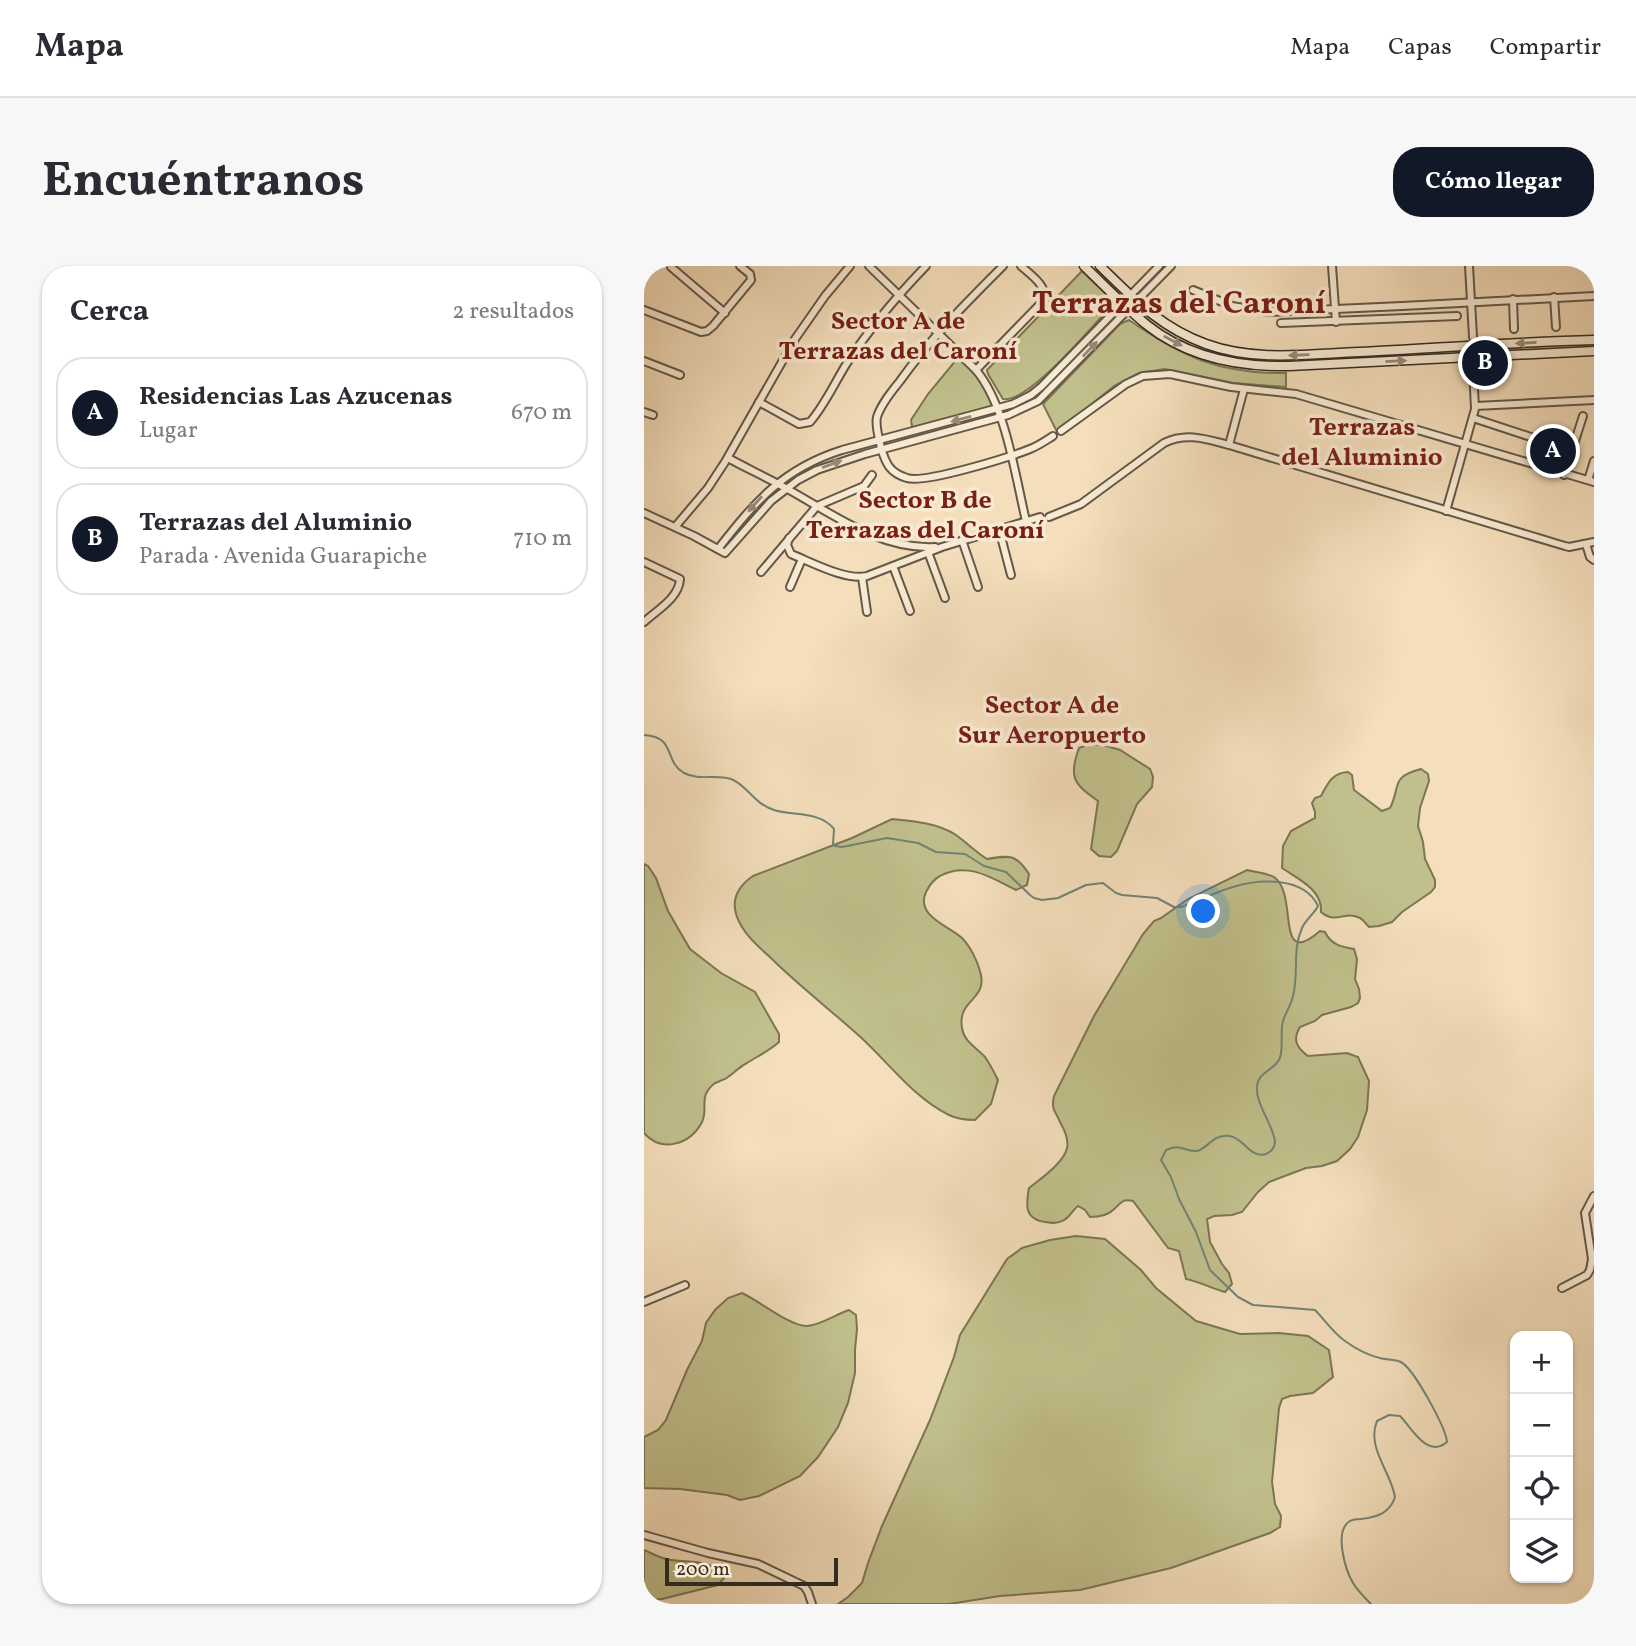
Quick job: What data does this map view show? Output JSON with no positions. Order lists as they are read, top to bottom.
{
  "districts": [
    "Terrazas del Caroní",
    "Sector A de Terrazas del Caroní",
    "Terrazas del Aluminio",
    "Sector B de Terrazas del Caroní",
    "Sector A de Sur Aeropuerto"
  ],
  "scale_bar": "200 m",
  "page": {
    "header": "Mapa",
    "nav": ["Mapa", "Capas", "Compartir"],
    "buttons": "Cómo llegar",
    "title": "Encuéntranos",
    "heading": ["Cerca", "2 resultados"],
    "pins": ["B", "A"],
    "list": [
      {
        "mark": "A",
        "name": "Residencias Las Azucenas",
        "note": "Lugar",
        "value": "670 m"
      },
      {
        "mark": "B",
        "name": "Terrazas del Aluminio",
        "note": "Parada · Avenida Guarapiche",
        "value": "710 m"
      }
    ],
    "map_buttons": ["+", "−"],
    "scale": "200 m"
  }
}
